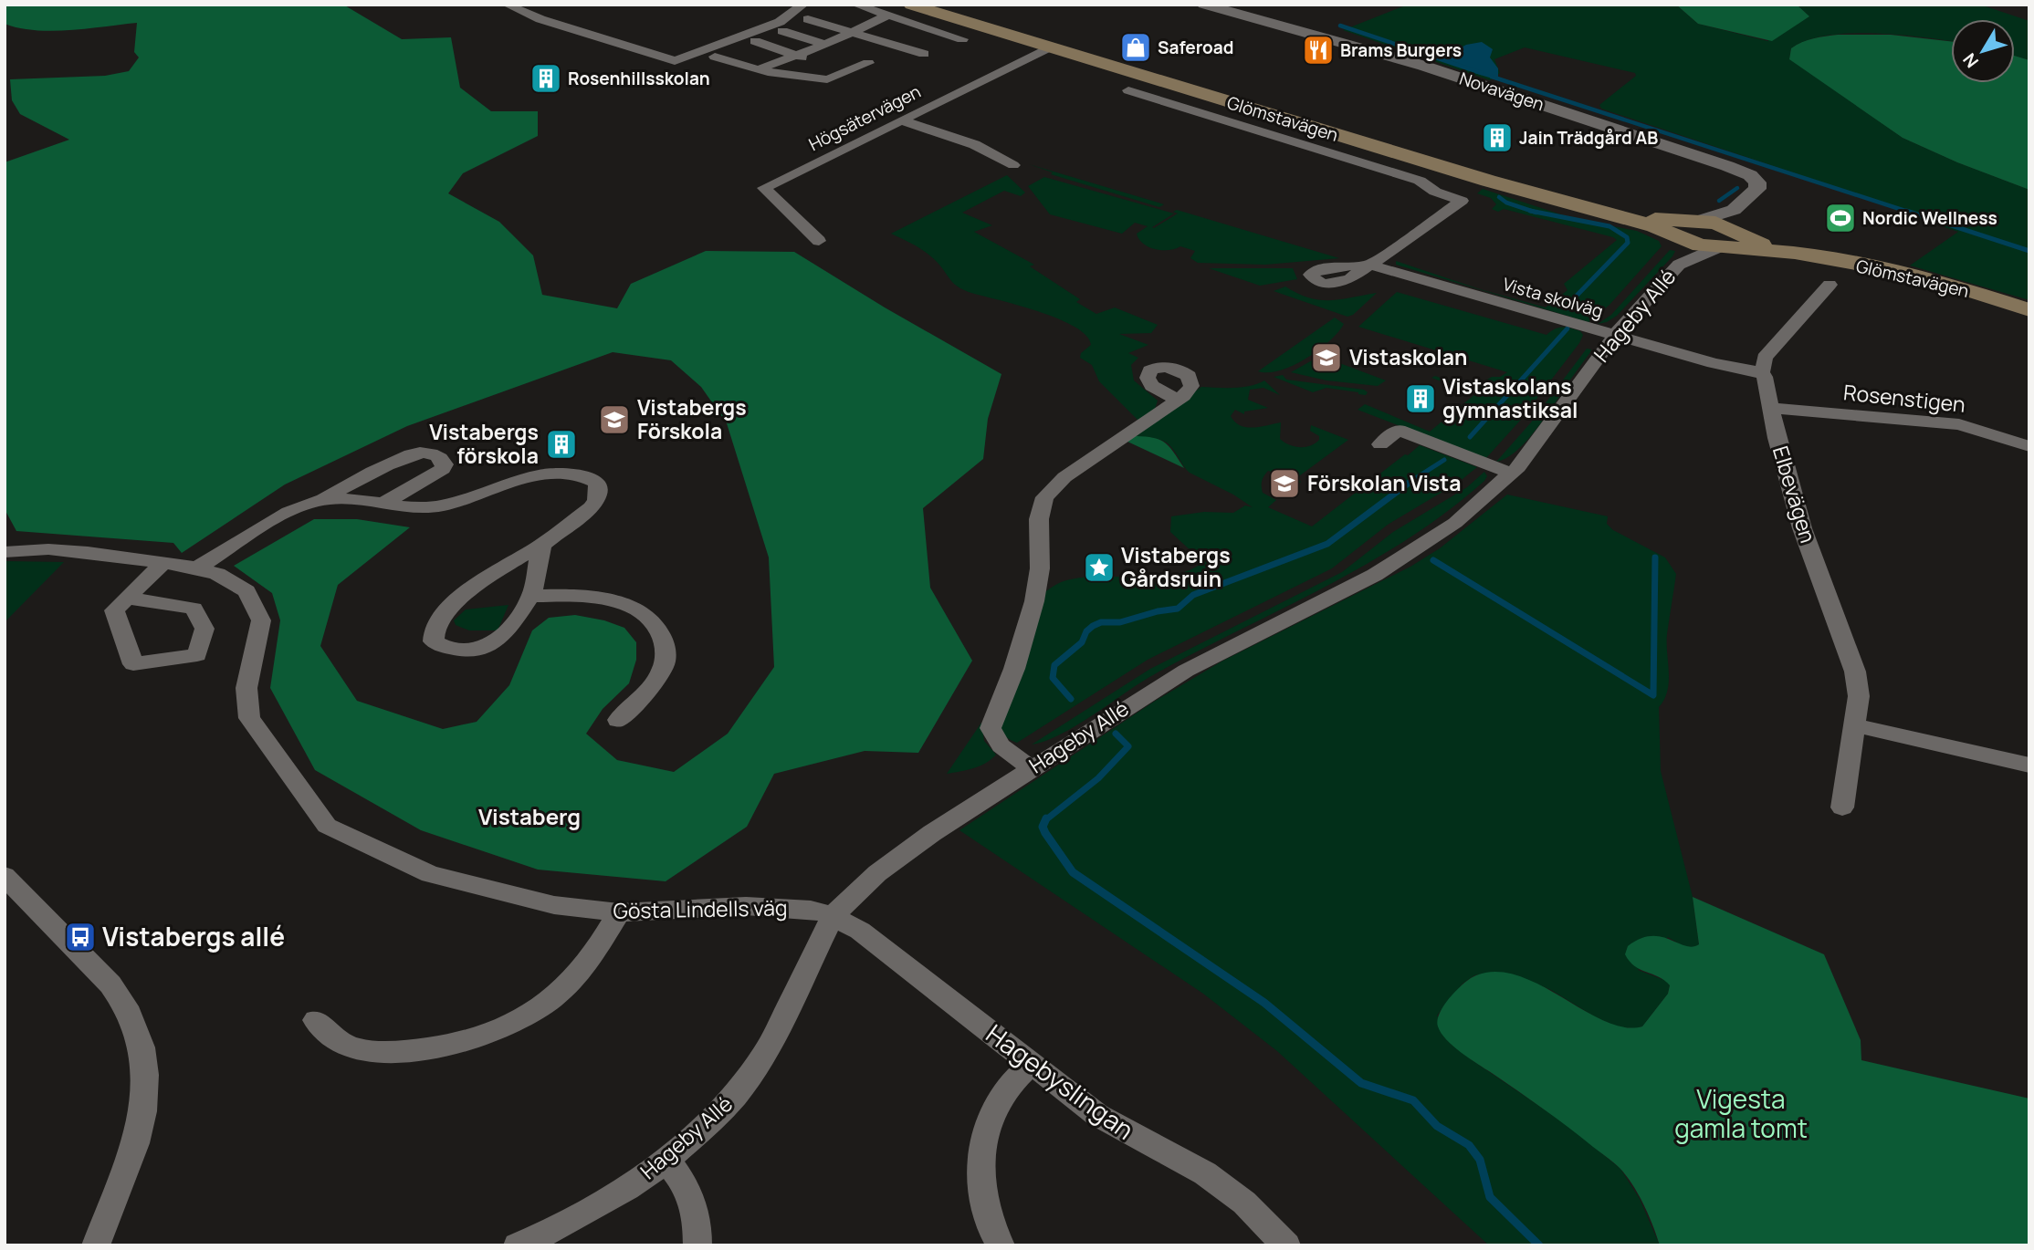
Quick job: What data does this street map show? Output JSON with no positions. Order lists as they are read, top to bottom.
{
  "streets": {
    "main road": ["Glömstavägen"],
    "street": [
      "Novavägen",
      "Högsätervägen",
      "Vista skolväg",
      "Hageby Allé",
      "Rosenstigen",
      "Elbevägen",
      "Gösta Lindells väg",
      "Hagebyslingan"
    ]
  },
  "crossings": [
    ["Novavägen", "Glömstavägen"],
    ["Novavägen", "Hageby Allé"],
    ["Högsätervägen", "Glömstavägen"],
    ["Glömstavägen", "Hageby Allé"],
    ["Vista skolväg", "Hageby Allé"],
    ["Vista skolväg", "Elbevägen"],
    ["Hageby Allé", "Gösta Lindells väg"],
    ["Hageby Allé", "Hagebyslingan"],
    ["Rosenstigen", "Elbevägen"],
    ["Gösta Lindells väg", "Hagebyslingan"]
  ],
  "districts": ["Vistaberg"],
  "parks": ["Vigesta gamla tomt"],
  "places": {
    "shop": ["Saferoad"],
    "restaurant": ["Brams Burgers"],
    "building": [
      "Rosenhillsskolan",
      "Jain Trädgård AB",
      "Vistaskolans gymnastiksal",
      "Vistabergs förskola"
    ],
    "sports": ["Nordic Wellness"],
    "school or university": ["Vistaskolan", "Vistabergs Förskola", "Förskolan Vista"],
    "place": ["Vistabergs Gårdsruin"],
    "bus stop": ["Vistabergs allé"]
  },
  "north": "bottom left"
}
